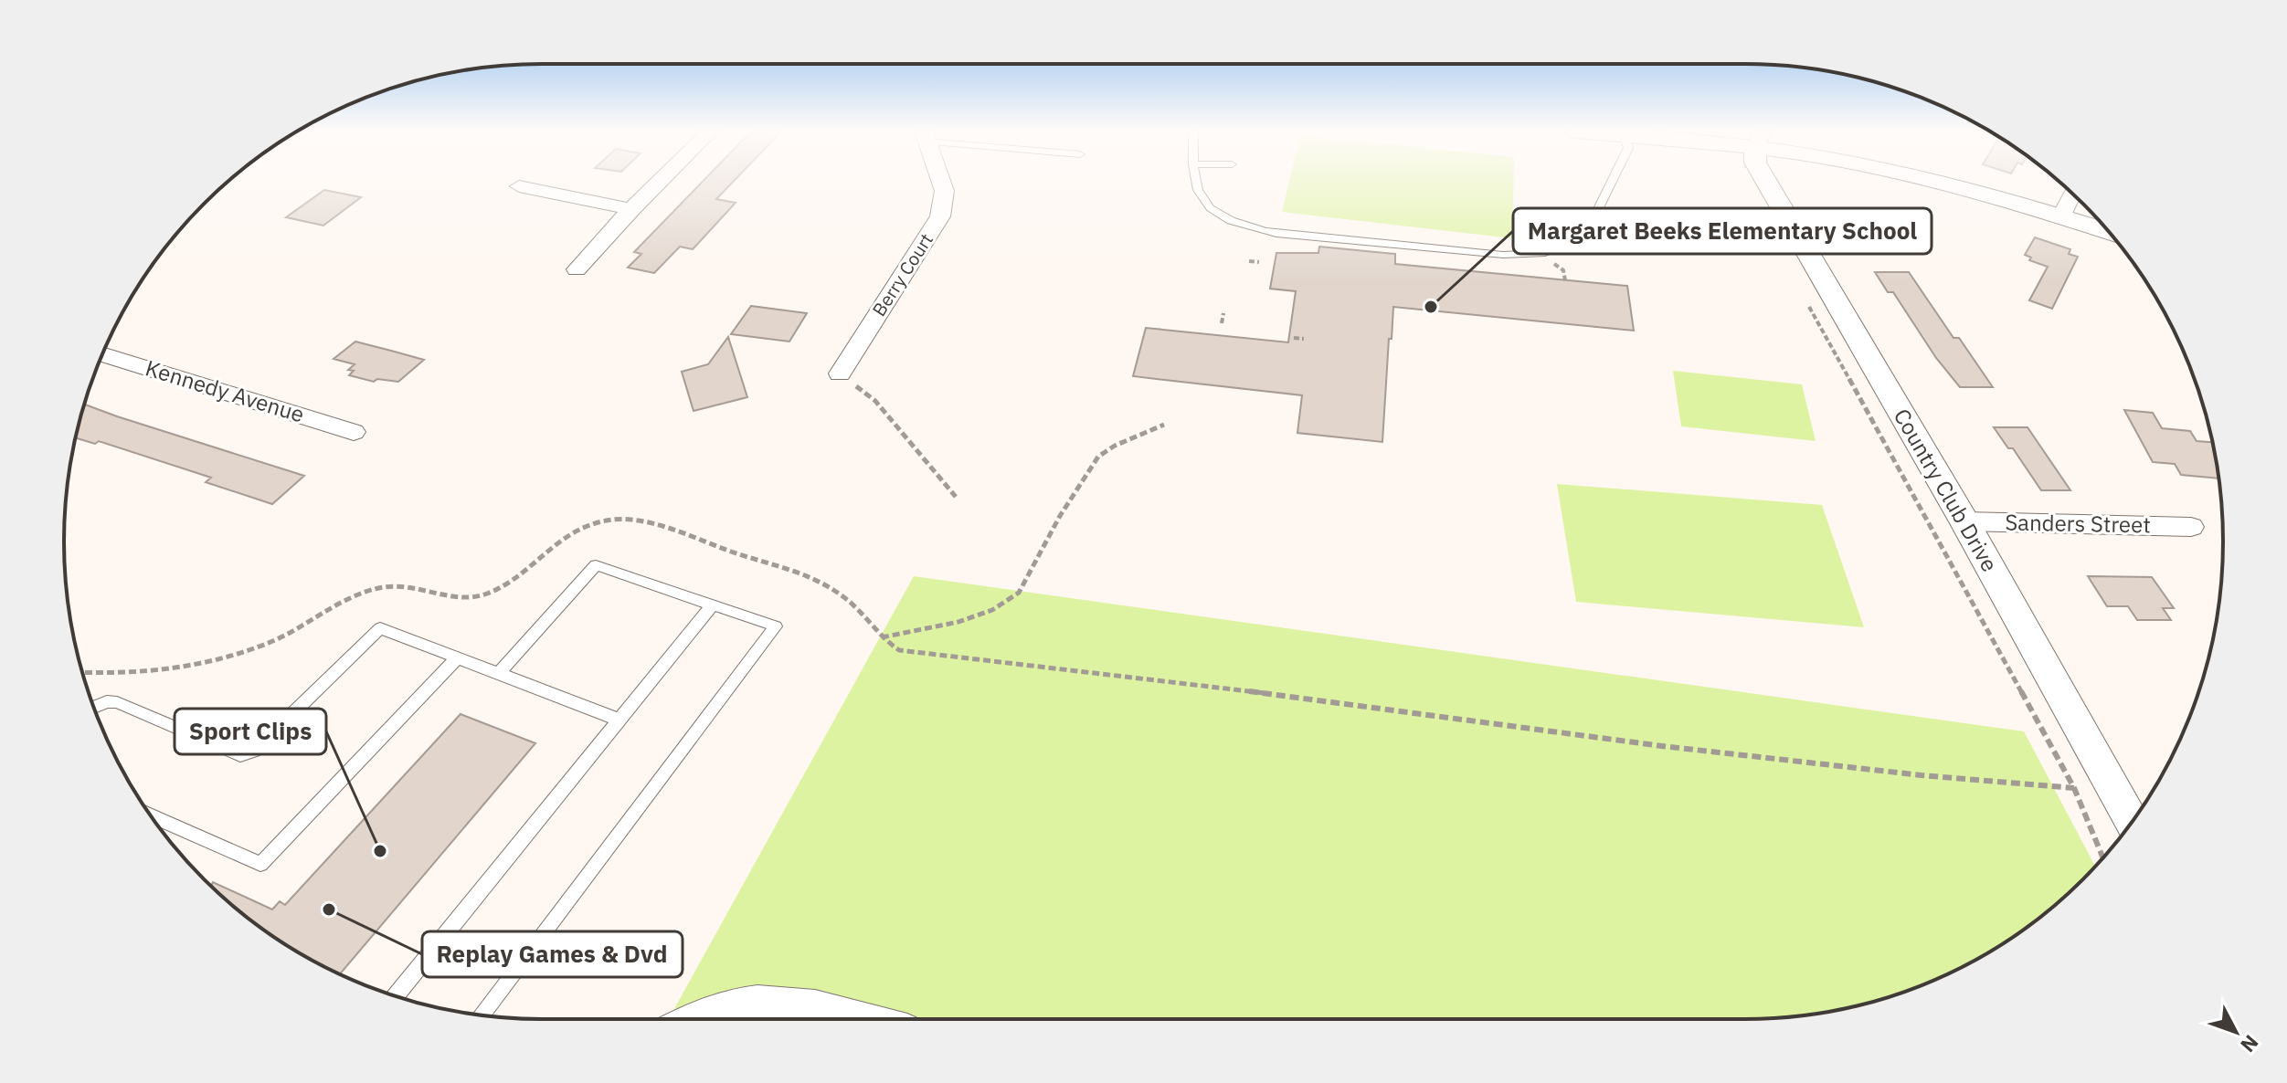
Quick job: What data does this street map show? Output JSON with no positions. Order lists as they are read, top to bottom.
{
  "streets": {
    "street": [
      "Berry Court",
      "Kennedy Avenue",
      "Country Club Drive",
      "Sanders Street"
    ]
  },
  "crossings": [
    ["Country Club Drive", "Sanders Street"]
  ],
  "places": ["Margaret Beeks Elementary School", "Sport Clips", "Replay Games & Dvd"],
  "north": "bottom right"
}
